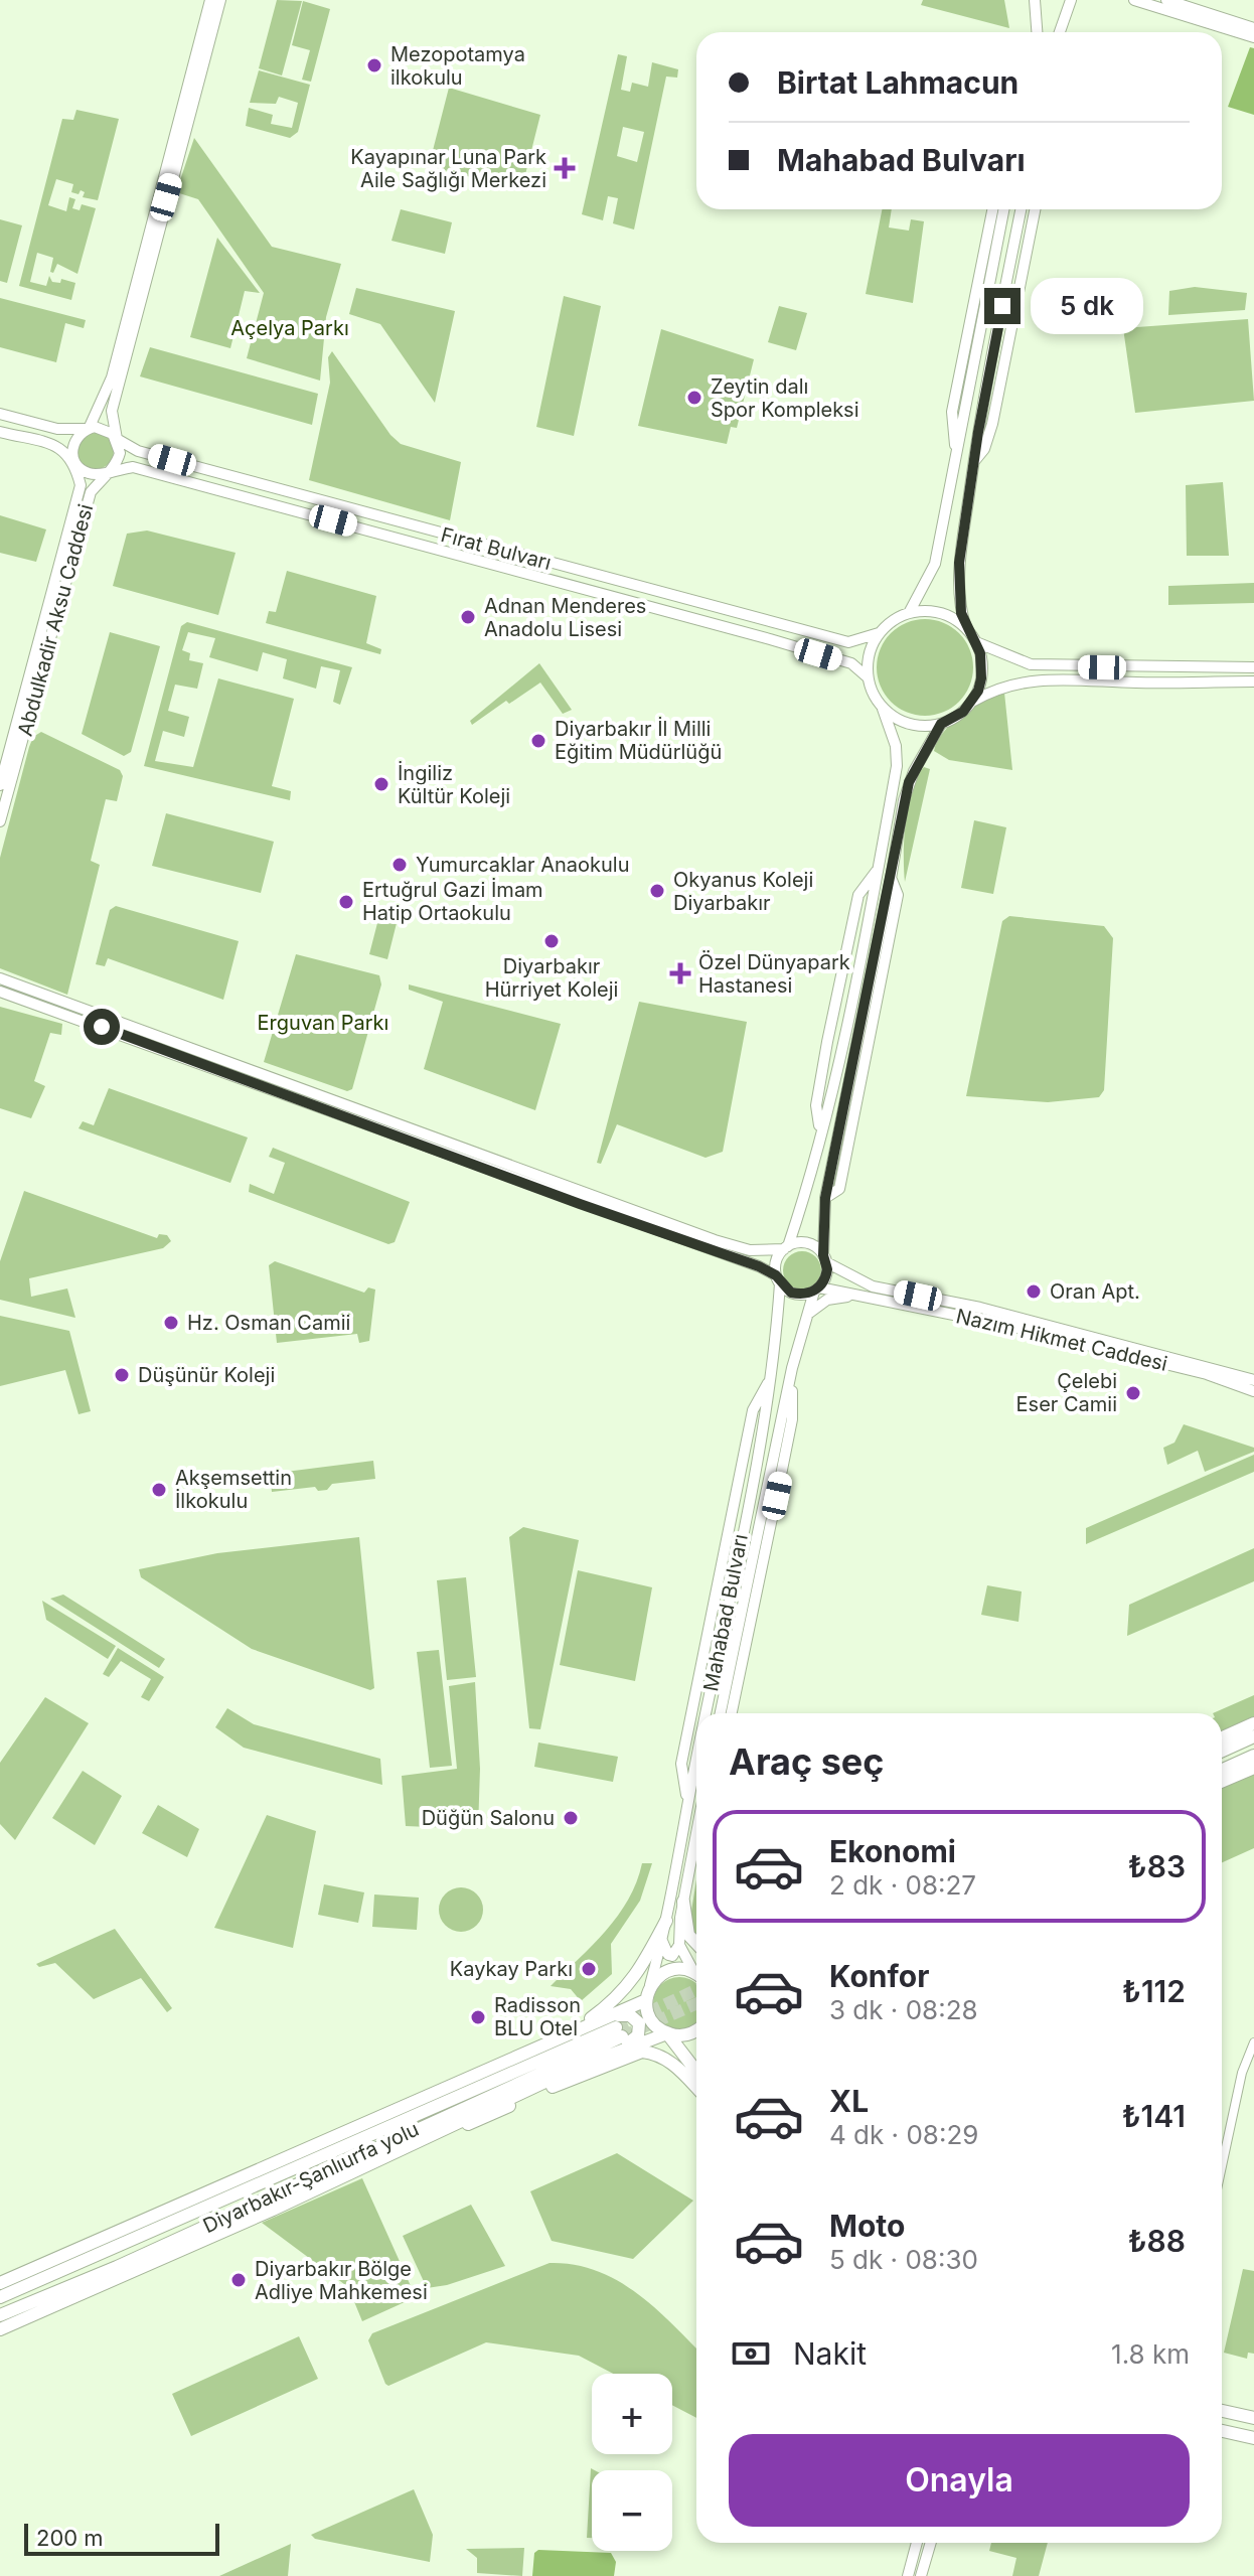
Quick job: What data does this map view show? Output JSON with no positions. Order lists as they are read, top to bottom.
{
  "streets": {
    "highway": ["Diyarbakır-Şanlıurfa yolu"],
    "main road": [
      "Fırat Bulvarı",
      "Abdulkadir Aksu Caddesi",
      "Nazım Hikmet Caddesi",
      "Mahabad Bulvarı"
    ]
  },
  "crossings": [
    ["Fırat Bulvarı", "Abdulkadir Aksu Caddesi"],
    ["Nazım Hikmet Caddesi", "Mahabad Bulvarı"]
  ],
  "parks": ["Açelya Parkı", "Erguvan Parkı"],
  "places": {
    "other": [
      "Mezopotamya ilkokulu",
      "Zeytin dalı Spor Kompleksi",
      "Adnan Menderes Anadolu Lisesi",
      "Diyarbakır İl Milli Eğitim Müdürlüğü",
      "İngiliz Kültür Koleji",
      "Yumurcaklar Anaokulu",
      "Okyanus Koleji Diyarbakır",
      "Ertuğrul Gazi İmam Hatip Ortaokulu",
      "Diyarbakır Hürriyet Koleji",
      "Oran Apt.",
      "Hz. Osman Camii",
      "Düşünür Koleji",
      "Çelebi Eser Camii",
      "Akşemsettin İlkokulu",
      "Düğün Salonu",
      "Kaykay Parkı",
      "Radisson BLU Otel",
      "Diyarbakır Bölge Adliye Mahkemesi"
    ],
    "health": ["Kayapınar Luna Park Aile Sağlığı Merkezi", "Özel Dünyapark Hastanesi"]
  },
  "scale_bar": "200 m",
  "page": {
    "banner": ["Birtat Lahmacun", "Mahabad Bulvarı"],
    "bubble": "5 dk",
    "heading": "Araç seç",
    "list": [
      {
        "name": "Ekonomi",
        "note": "2 dk · 08:27",
        "value": "₺83"
      },
      {
        "name": "Konfor",
        "note": "3 dk · 08:28",
        "value": "₺112"
      },
      {
        "name": "XL",
        "note": "4 dk · 08:29",
        "value": "₺141"
      },
      {
        "name": "Moto",
        "note": "5 dk · 08:30",
        "value": "₺88"
      }
    ],
    "pay": ["Nakit", "1.8 km"],
    "map_buttons": ["+", "−"],
    "buttons": "Onayla",
    "scale": "200 m"
  }
}
